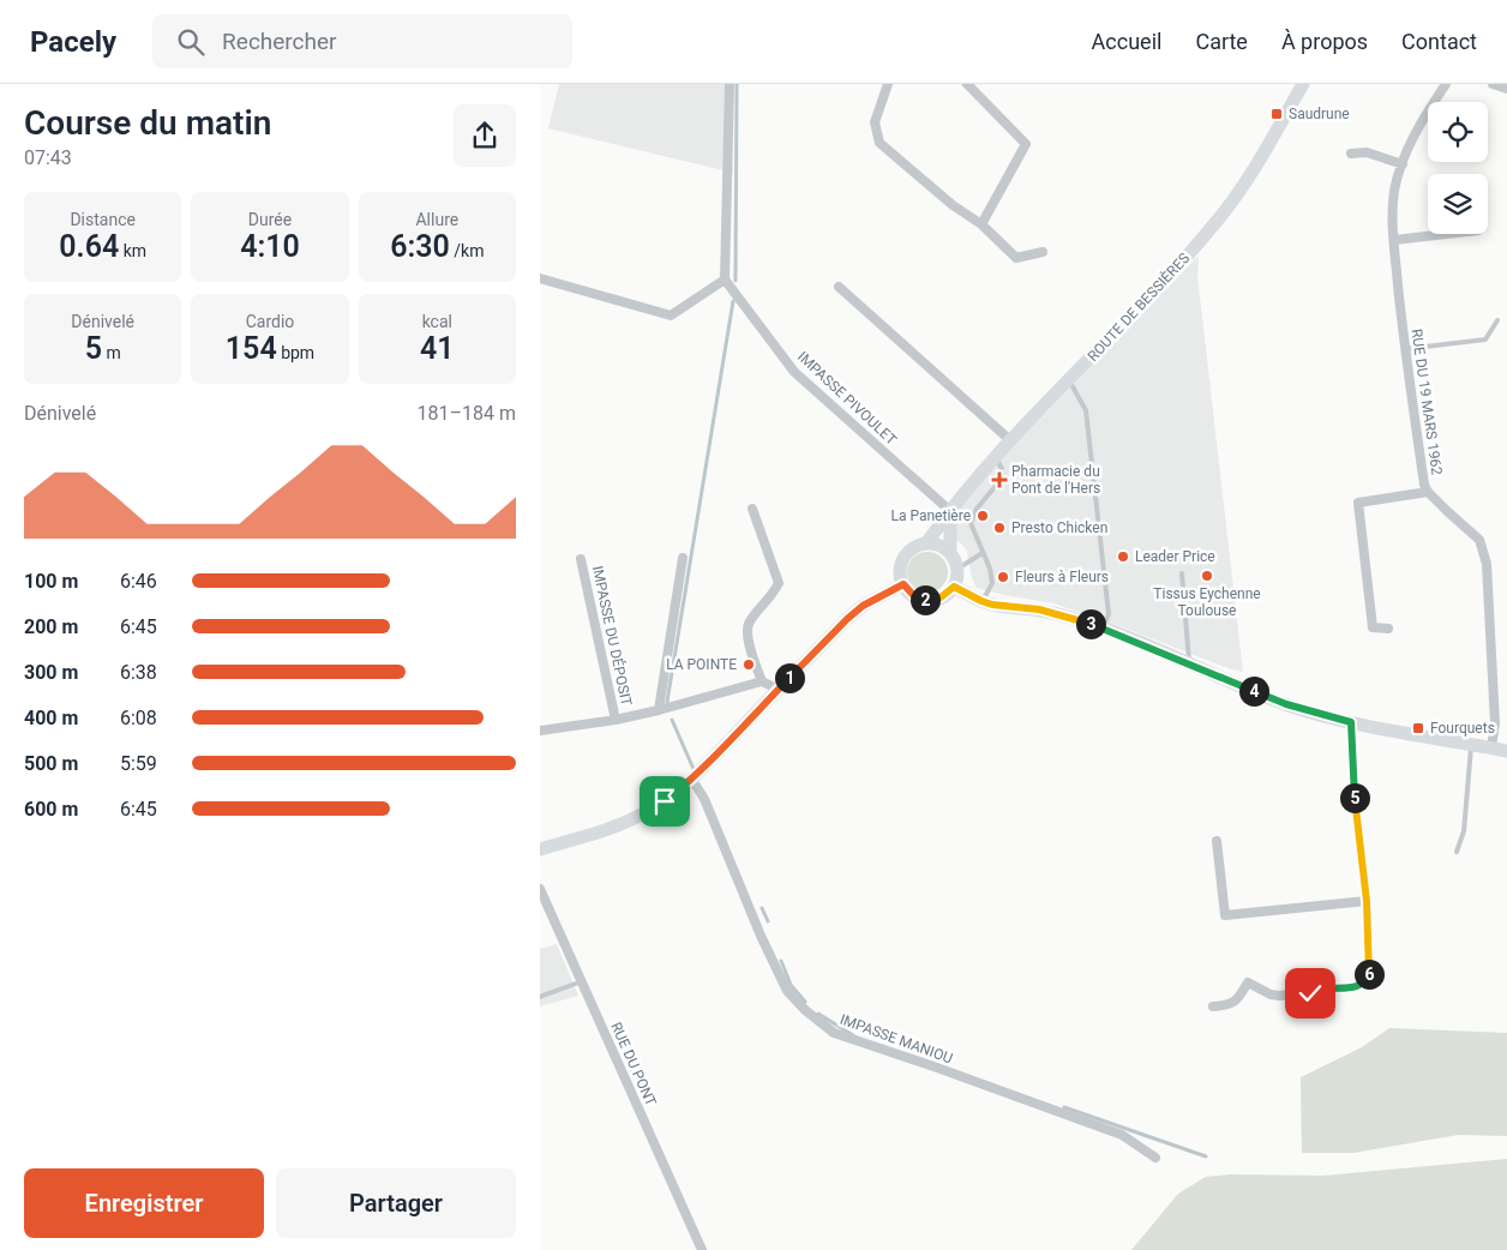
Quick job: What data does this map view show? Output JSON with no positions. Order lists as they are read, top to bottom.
{
  "streets": {
    "main road": ["ROUTE DE BESSIÈRES"],
    "street": [
      "IMPASSE PIVOULET",
      "RUE DU 19 MARS 1962",
      "IMPASSE DU DÉPOSIT",
      "IMPASSE MANIOU",
      "RUE DU PONT"
    ]
  },
  "crossings": [
    ["ROUTE DE BESSIÈRES", "IMPASSE PIVOULET"]
  ],
  "places": {
    "transit": ["Saudrune", "Fourquets"],
    "health": ["Pharmacie du Pont de l'Hers"],
    "other": [
      "La Panetière",
      "Presto Chicken",
      "Leader Price",
      "Tissus Eychenne Toulouse",
      "Fleurs à Fleurs",
      "LA POINTE"
    ]
  },
  "page": {
    "header": "Pacely",
    "search": "Rechercher",
    "nav": [
      "Accueil",
      "Carte",
      "À propos",
      "Contact"
    ],
    "heading": ["Course du matin", "07:43"],
    "stats": [
      ["Distance", "0.64 km"],
      ["Durée", "4:10"],
      ["Allure", "6:30 /km"],
      ["Dénivelé", "5 m"],
      ["Cardio", "154 bpm"],
      ["kcal", "41"]
    ],
    "chart": ["Dénivelé", "181–184 m"],
    "list": [
      {
        "name": "100 m",
        "note": "6:46"
      },
      {
        "name": "200 m",
        "note": "6:45"
      },
      {
        "name": "300 m",
        "note": "6:38"
      },
      {
        "name": "400 m",
        "note": "6:08"
      },
      {
        "name": "500 m",
        "note": "5:59"
      },
      {
        "name": "600 m",
        "note": "6:45"
      }
    ],
    "pins": [
      "2",
      "3",
      "1",
      "4",
      "5",
      "6"
    ],
    "buttons": ["Enregistrer", "Partager"]
  }
}
